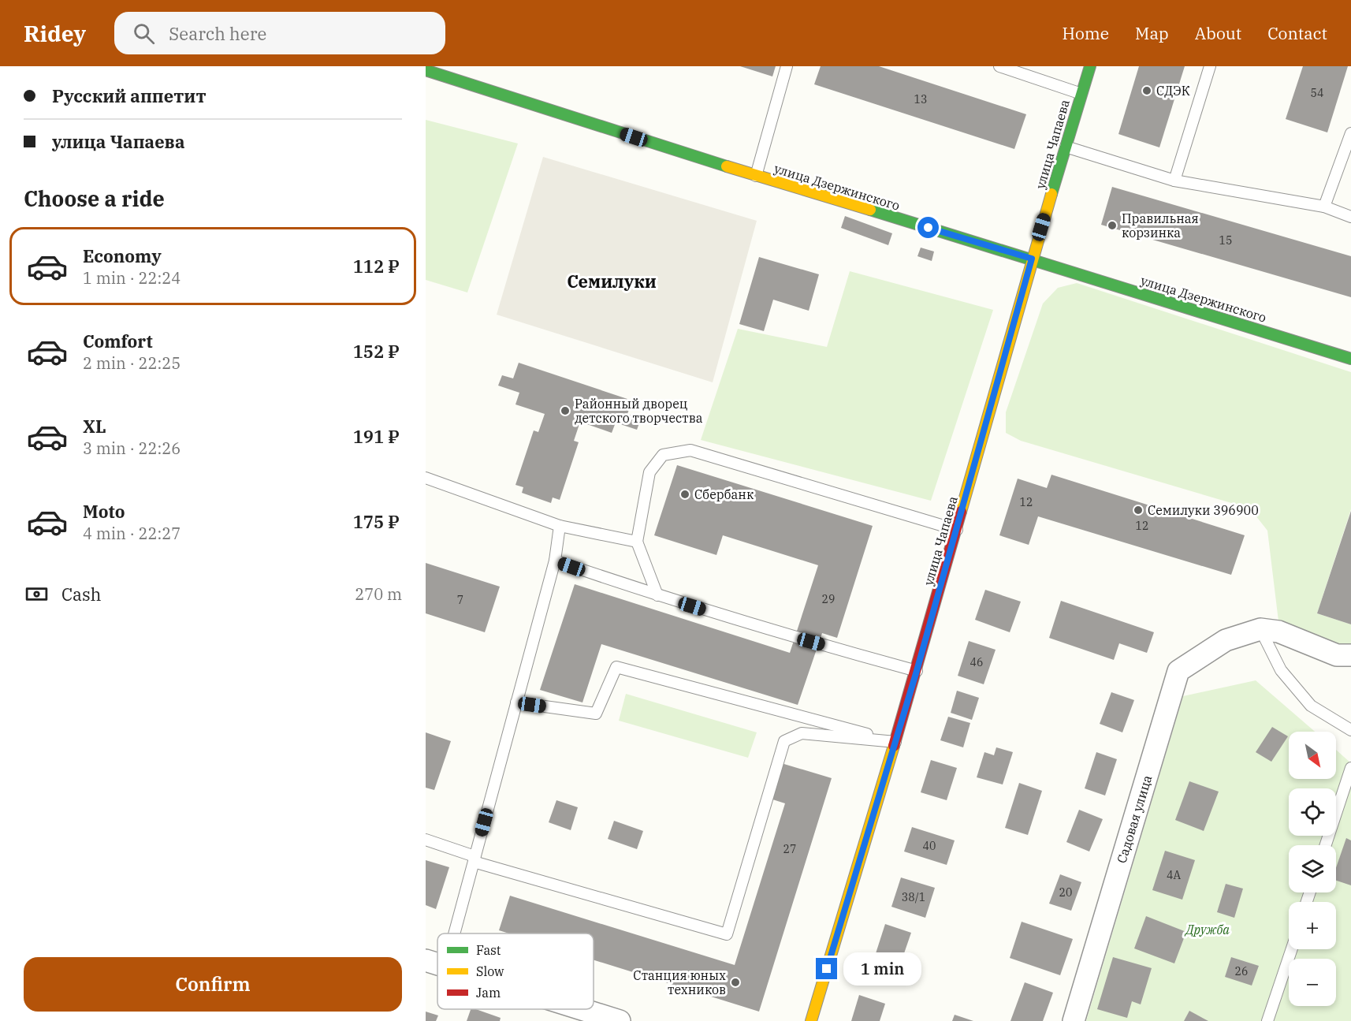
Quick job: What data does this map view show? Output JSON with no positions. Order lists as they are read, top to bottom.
{
  "streets": {
    "street": ["улица Чапаева", "улица Дзержинского", "Садовая улица"]
  },
  "crossings": [
    ["улица Чапаева", "улица Дзержинского"]
  ],
  "districts": ["Семилуки"],
  "parks": ["Дружба"],
  "places": [
    "СДЭК",
    "Правильная корзинка",
    "Районный дворец детского творчества",
    "Сбербанк",
    "Семилуки 396900",
    "Станция юных техников"
  ],
  "house_numbers": [
    "54",
    "13",
    "15",
    "12",
    "12",
    "29",
    "7",
    "46",
    "40",
    "27",
    "4А",
    "20",
    "38/1",
    "26"
  ],
  "legend": ["Fast", "Slow", "Jam"],
  "north": "bottom right",
  "page": {
    "header": "Ridey",
    "search": "Search here",
    "nav": [
      "Home",
      "Map",
      "About",
      "Contact"
    ],
    "banner": ["Русский аппетит", "улица Чапаева"],
    "heading": "Choose a ride",
    "list": [
      {
        "name": "Economy",
        "note": "1 min · 22:24",
        "value": "112 ₽"
      },
      {
        "name": "Comfort",
        "note": "2 min · 22:25",
        "value": "152 ₽"
      },
      {
        "name": "XL",
        "note": "3 min · 22:26",
        "value": "191 ₽"
      },
      {
        "name": "Moto",
        "note": "4 min · 22:27",
        "value": "175 ₽"
      }
    ],
    "pay": ["Cash", "270 m"],
    "map_buttons": ["+", "−"],
    "buttons": "Confirm",
    "bubble": "1 min"
  }
}
